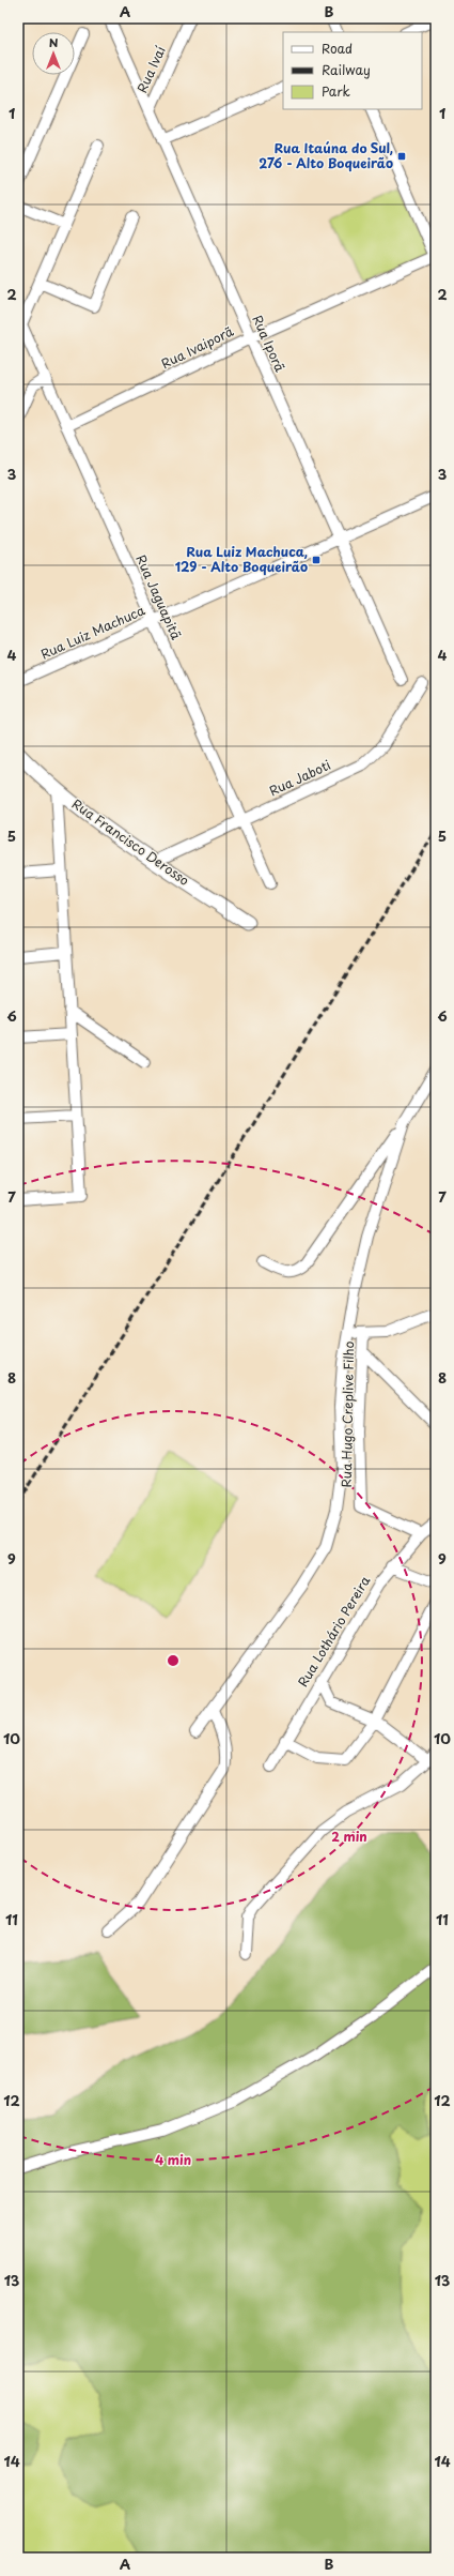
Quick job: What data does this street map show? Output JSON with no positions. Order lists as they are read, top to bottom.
{
  "streets": {
    "street": [
      "Rua Ivaí",
      "Rua Iporã",
      "Rua Ivaiporã",
      "Rua Jaguapitã",
      "Rua Luiz Machuca",
      "Rua Jaboti",
      "Rua Francisco Derosso",
      "Rua Hugo Creplive Filho",
      "Rua Lothário Pereira"
    ]
  },
  "crossings": [
    ["Rua Ivaí", "Rua Iporã"],
    ["Rua Iporã", "Rua Ivaiporã"],
    ["Rua Iporã", "Rua Luiz Machuca"],
    ["Rua Ivaiporã", "Rua Jaguapitã"],
    ["Rua Jaguapitã", "Rua Luiz Machuca"],
    ["Rua Jaguapitã", "Rua Jaboti"],
    ["Rua Jaboti", "Rua Francisco Derosso"],
    ["Rua Hugo Creplive Filho", "Rua Lothário Pereira"]
  ],
  "places": {
    "transit": ["Rua Itaúna do Sul, 276 - Alto Boqueirão", "Rua Luiz Machuca, 129 - Alto Boqueirão"]
  },
  "legend": ["Road", "Railway", "Park"],
  "north": "top",
  "grid": {
    "columns": ["A", "B"],
    "rows": [
      "1",
      "2",
      "3",
      "4",
      "5",
      "6",
      "7",
      "8",
      "9",
      "10",
      "11",
      "12",
      "13",
      "14"
    ]
  },
  "rings": ["2 min", "4 min"]
}
